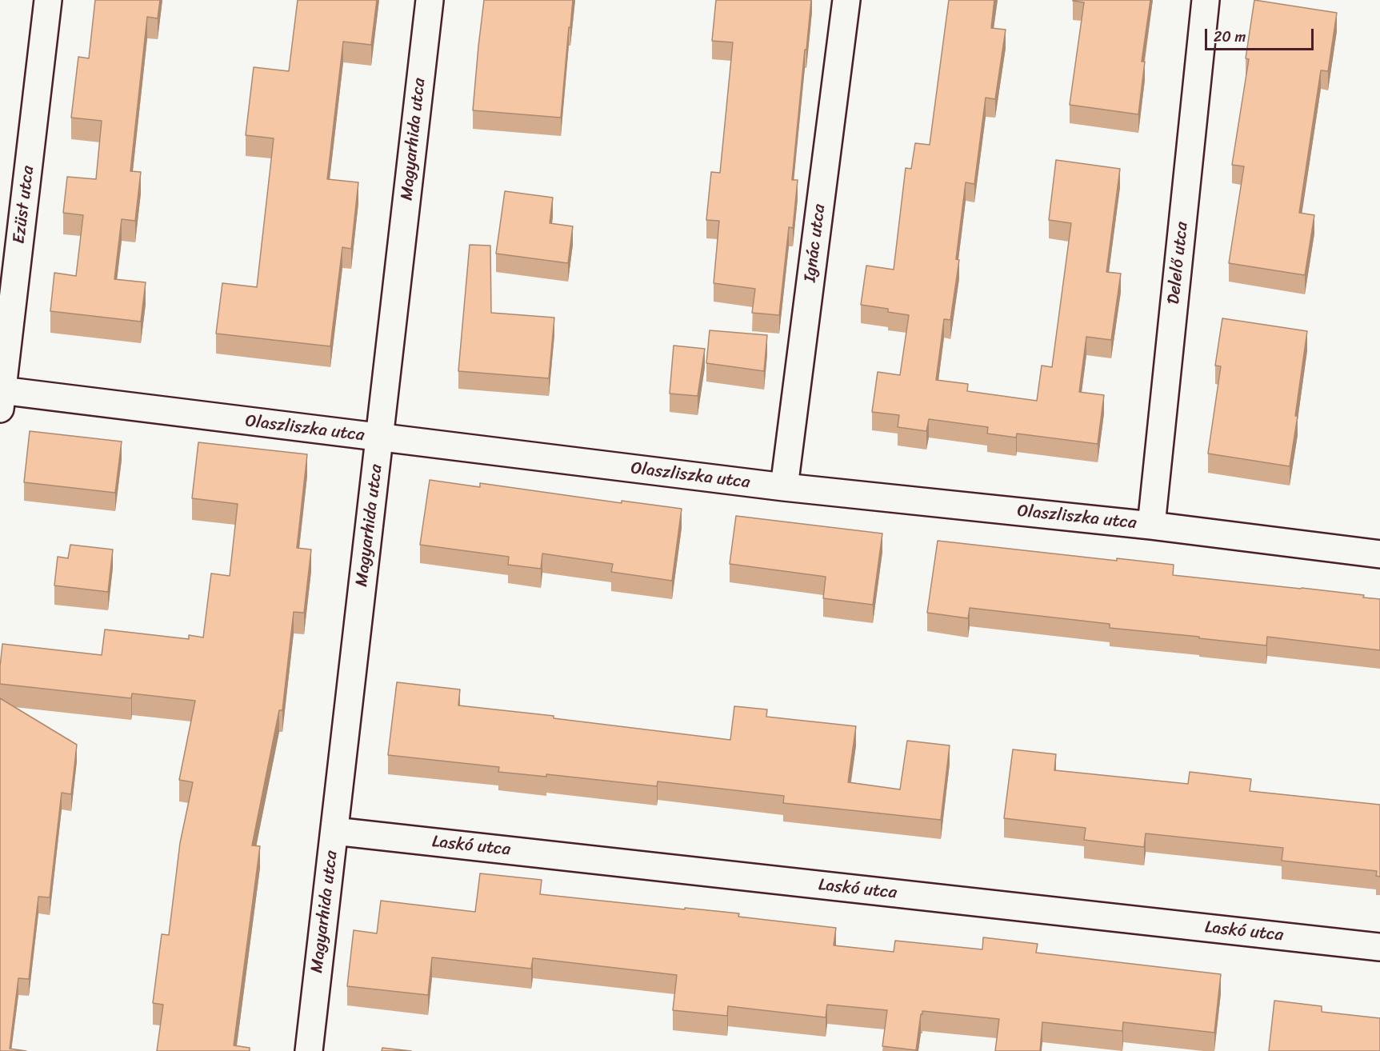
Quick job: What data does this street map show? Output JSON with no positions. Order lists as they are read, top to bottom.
{
  "streets": {
    "street": [
      "Magyarhida utca",
      "Ezüst utca",
      "Ignác utca",
      "Delelő utca",
      "Olaszliszka utca",
      "Laskó utca"
    ]
  },
  "crossings": [
    ["Magyarhida utca", "Olaszliszka utca"],
    ["Magyarhida utca", "Laskó utca"],
    ["Ezüst utca", "Olaszliszka utca"],
    ["Ignác utca", "Olaszliszka utca"],
    ["Delelő utca", "Olaszliszka utca"]
  ],
  "scale_bar": "20 m"
}
